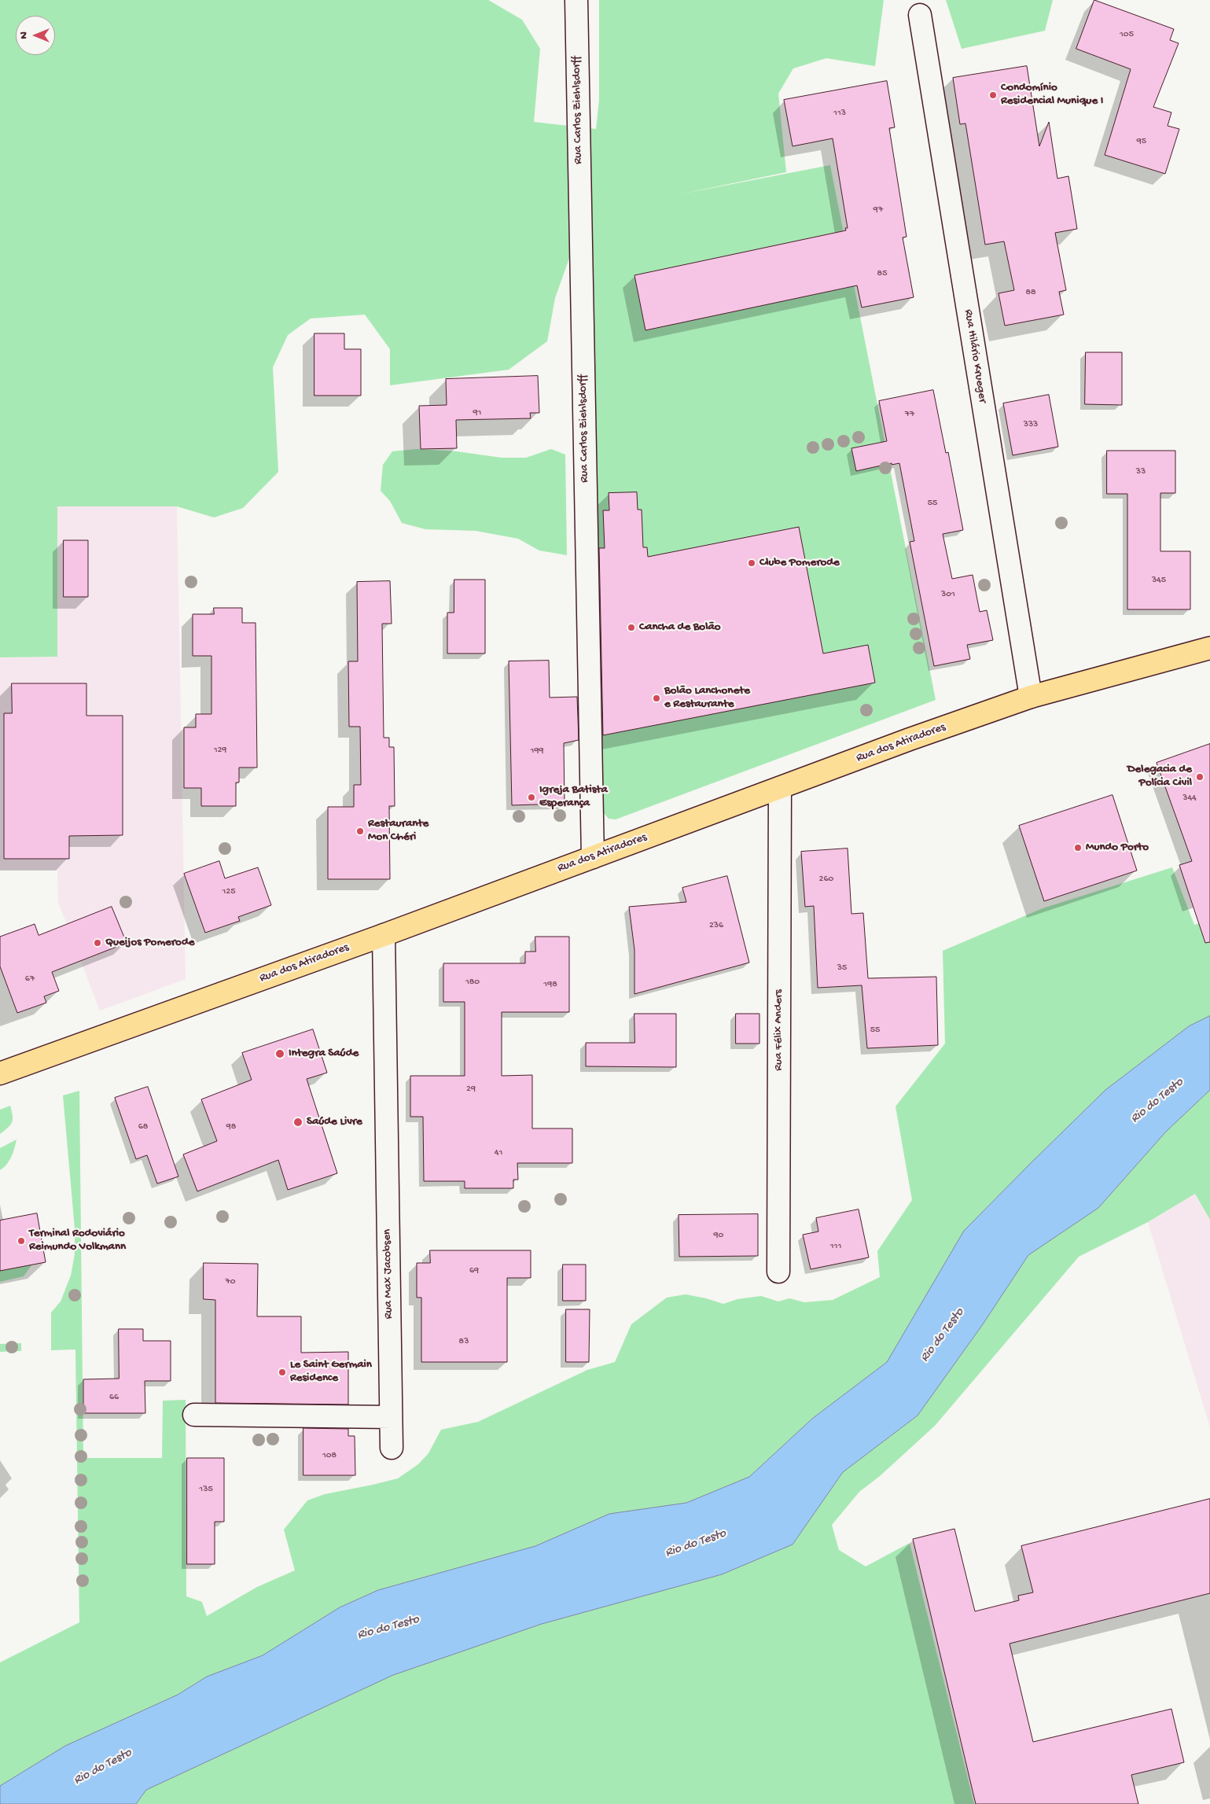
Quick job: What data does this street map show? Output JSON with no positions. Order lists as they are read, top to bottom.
{
  "streets": {
    "main road": ["Rua dos Atiradores"],
    "street": [
      "Rua Carlos Ziehlsdorff",
      "Rua Hilário Krueger",
      "Rua Félix Anders",
      "Rua Max Jacobsen"
    ]
  },
  "crossings": [
    ["Rua Carlos Ziehlsdorff", "Rua dos Atiradores"],
    ["Rua Hilário Krueger", "Rua dos Atiradores"],
    ["Rua dos Atiradores", "Rua Félix Anders"],
    ["Rua dos Atiradores", "Rua Max Jacobsen"]
  ],
  "water": ["Rio do Testo"],
  "places": [
    "Condomínio Residencial Munique I",
    "Clube Pomerode",
    "Cancha de Bolão",
    "Bolão Lanchonete e Restaurante",
    "Delegacia de Polícia Civil",
    "Igreja Batista Esperança",
    "Restaurante Mon Chéri",
    "Mundo Porto",
    "Queijos Pomerode",
    "Integra Saúde",
    "Saúde Livre",
    "Terminal Rodoviário Reimundo Volkmann",
    "Le Saint Germain Residence"
  ],
  "house_numbers": [
    "105",
    "113",
    "95",
    "97",
    "85",
    "88",
    "91",
    "77",
    "333",
    "33",
    "55",
    "345",
    "301",
    "129",
    "199",
    "344",
    "260",
    "125",
    "236",
    "35",
    "67",
    "180",
    "198",
    "55",
    "29",
    "68",
    "98",
    "41",
    "90",
    "111",
    "69",
    "70",
    "83",
    "66",
    "108",
    "135"
  ],
  "north": "left"
}
